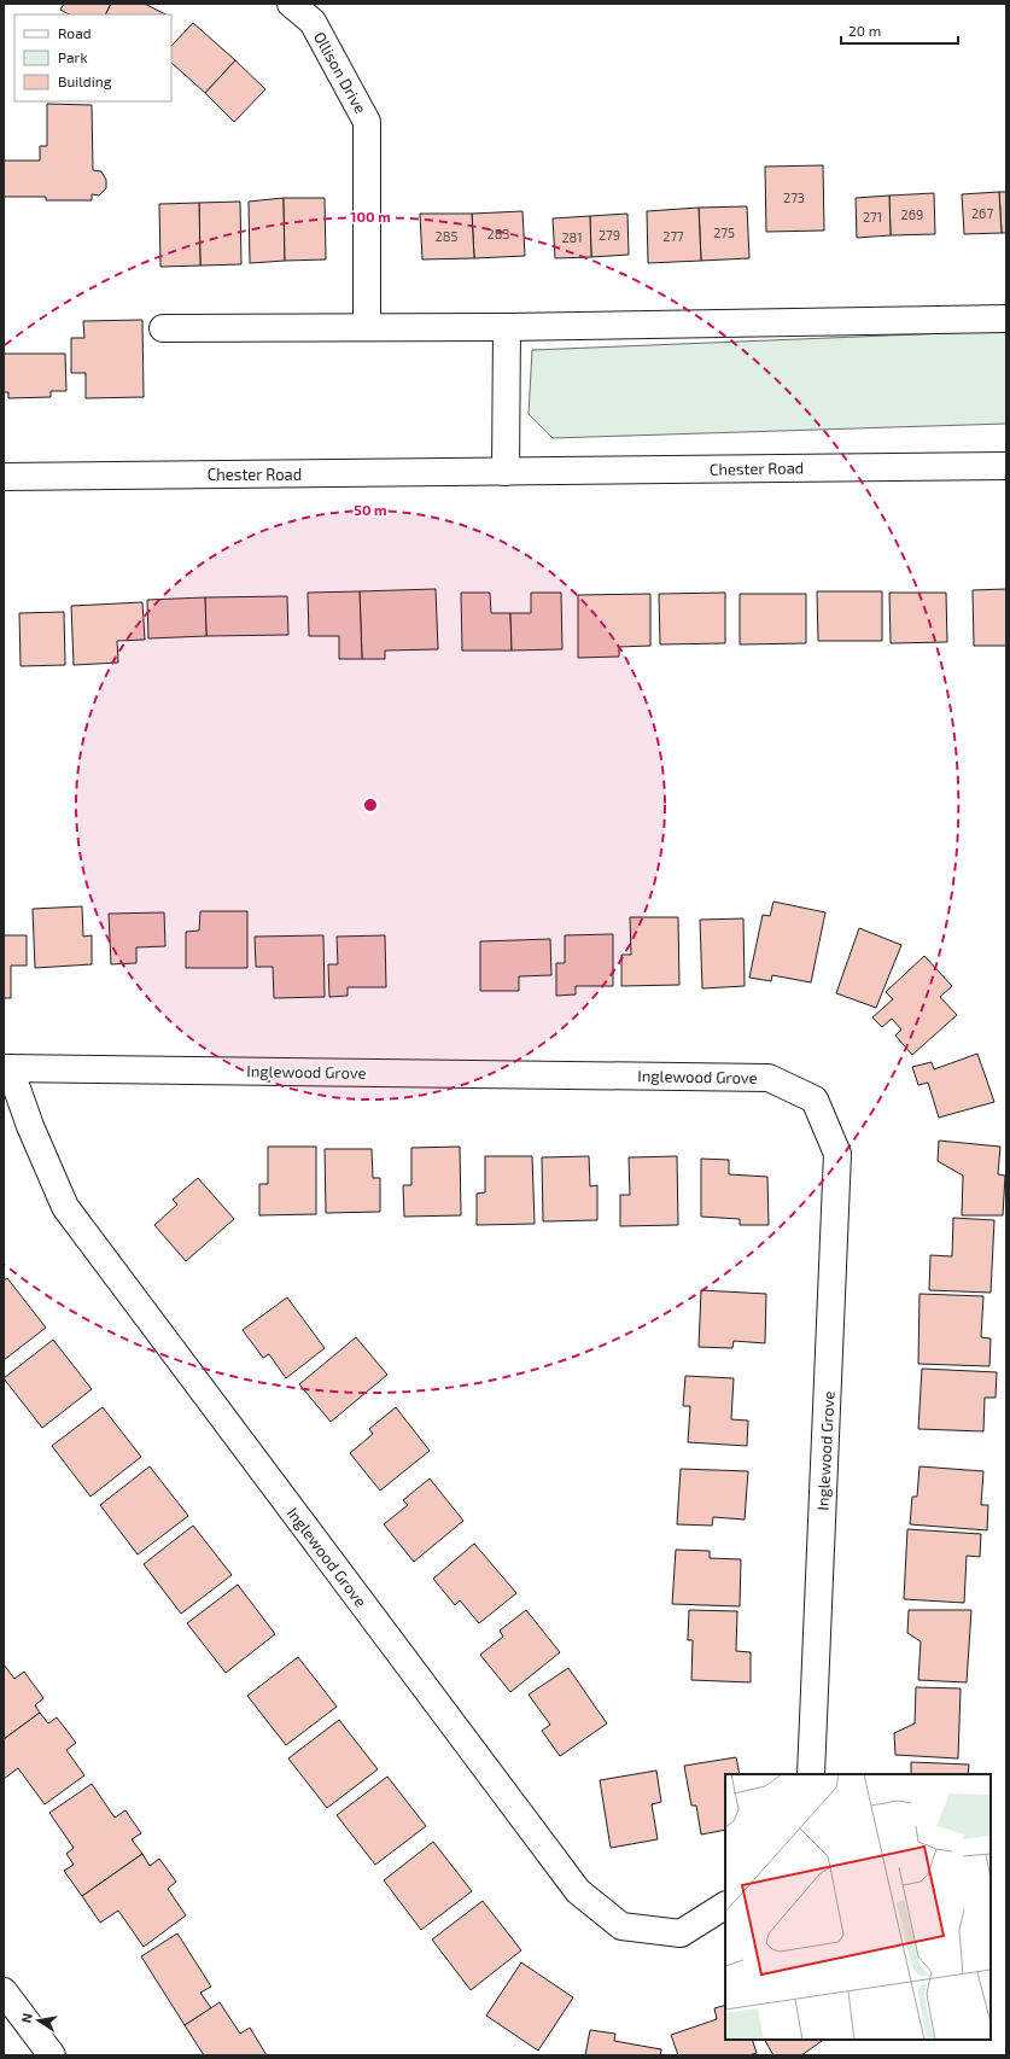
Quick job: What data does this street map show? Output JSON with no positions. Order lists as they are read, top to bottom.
{
  "streets": {
    "main road": ["Ollison Drive", "Chester Road", "Inglewood Grove"]
  },
  "house_numbers": [
    "273",
    "267",
    "269",
    "271",
    "275",
    "283",
    "279",
    "285",
    "277",
    "281"
  ],
  "legend": ["Road", "Park", "Building"],
  "scale_bar": "20 m",
  "north": "left",
  "rings": ["100 m", "50 m"]
}
